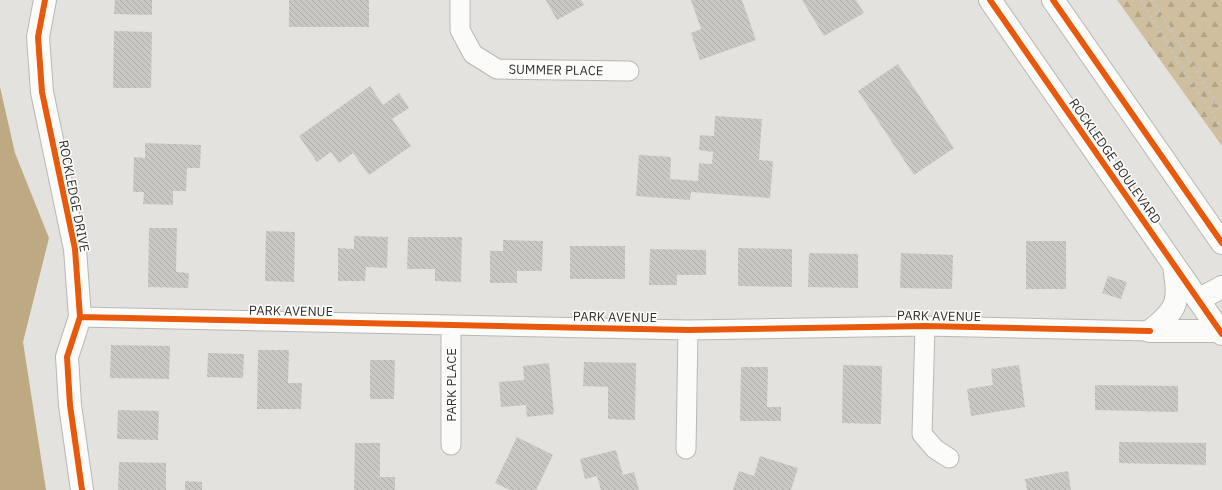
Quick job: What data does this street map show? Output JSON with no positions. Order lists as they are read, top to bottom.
{
  "streets": {
    "main road": ["ROCKLEDGE BOULEVARD", "ROCKLEDGE DRIVE"],
    "street": ["SUMMER PLACE", "PARK AVENUE", "PARK PLACE"]
  },
  "crossings": [
    ["ROCKLEDGE DRIVE", "PARK AVENUE"],
    ["PARK AVENUE", "PARK PLACE"]
  ]
}
